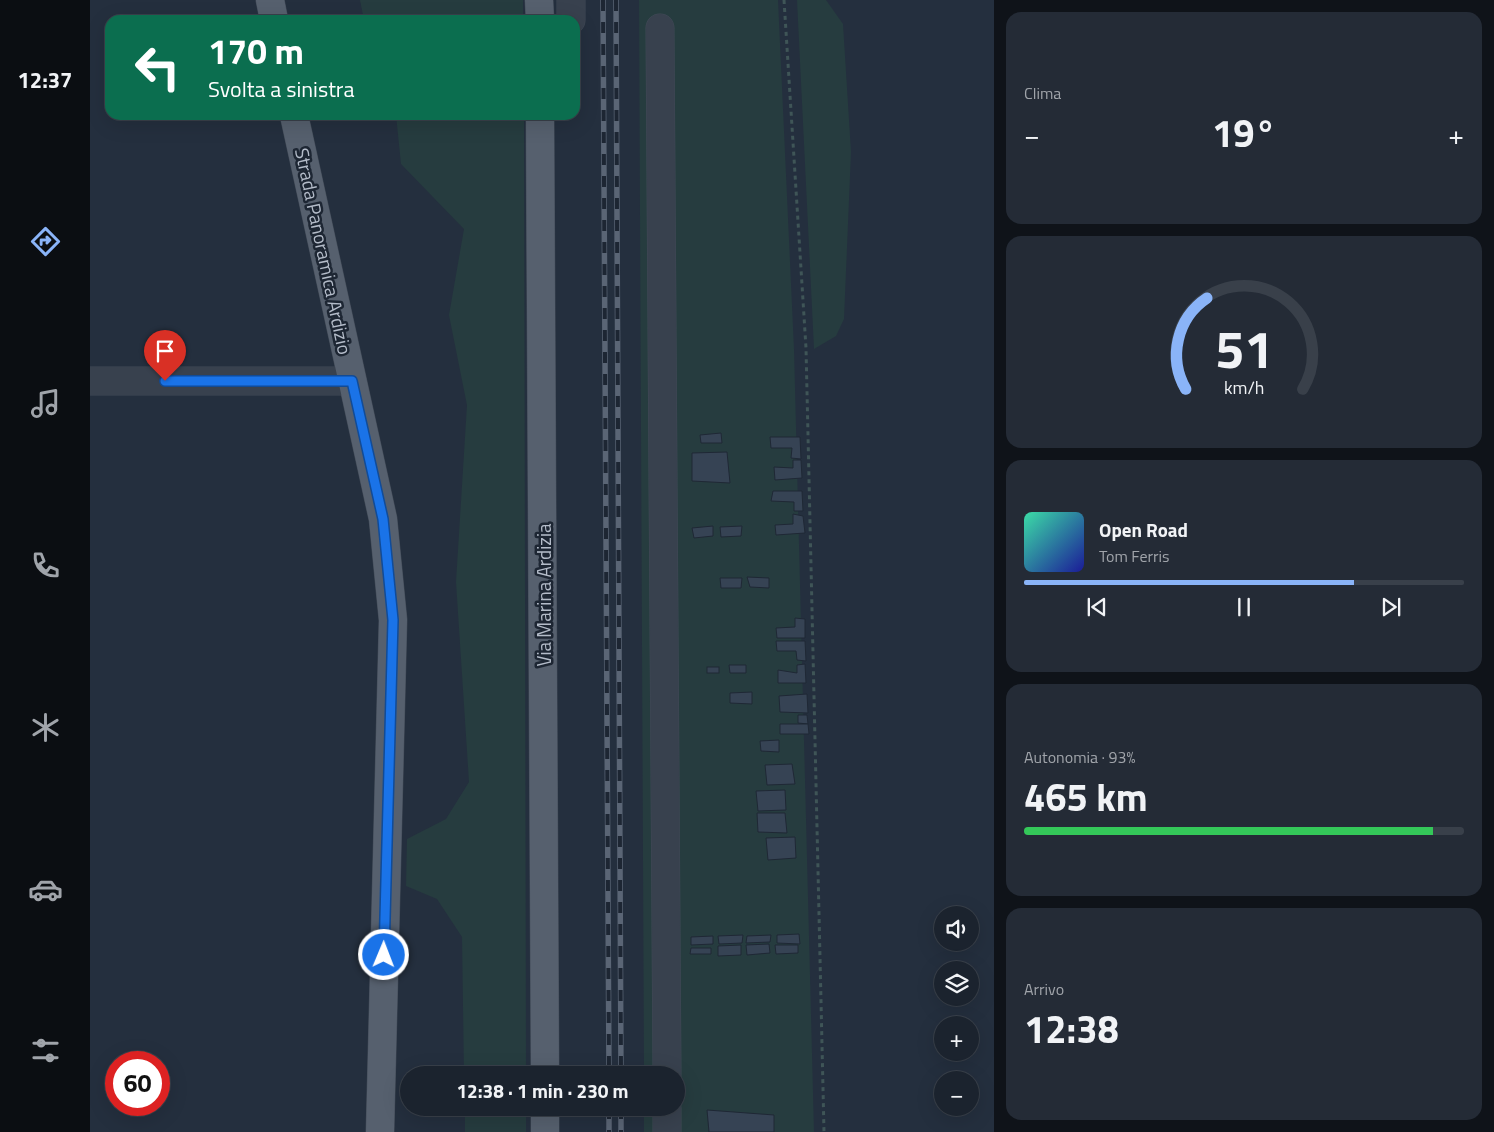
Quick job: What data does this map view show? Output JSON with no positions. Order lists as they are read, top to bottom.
{
  "streets": {
    "main road": ["Strada Panoramica Ardizio", "Via Marina Ardizia"]
  },
  "page": {
    "tabs": "12:37",
    "tile": [
      "Clima",
      ["Autonomia · 93%", "465 km"],
      ["Arrivo", "12:38"]
    ],
    "turn": ["170 m", "Svolta a sinistra"],
    "heat": ["−", "19°", "+"],
    "song": ["Open Road", "Tom Ferris"],
    "map_buttons": ["+", "−"],
    "limit": "60",
    "trip": "12:38 · 1 min · 230 m",
    "gauge": ["51", "km/h"]
  }
}
